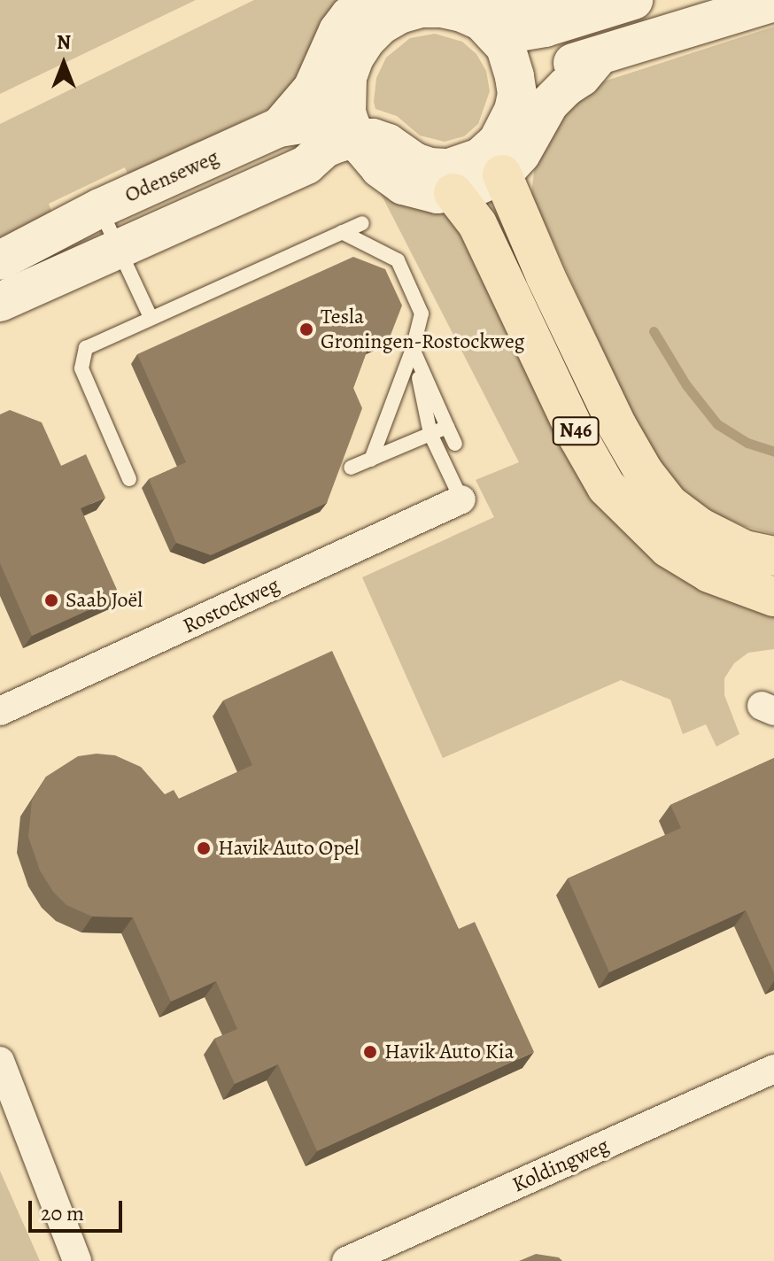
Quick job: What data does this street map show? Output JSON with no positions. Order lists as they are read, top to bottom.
{
  "streets": {
    "highway": ["N46"],
    "main road": ["Odenseweg"],
    "street": ["Rostockweg", "Koldingweg"]
  },
  "crossings": [
    ["Odenseweg", "N46"]
  ],
  "places": [
    "Tesla Groningen-Rostockweg",
    "Saab Joël",
    "Havik Auto Opel",
    "Havik Auto Kia"
  ],
  "scale_bar": "20 m",
  "north": "top"
}
